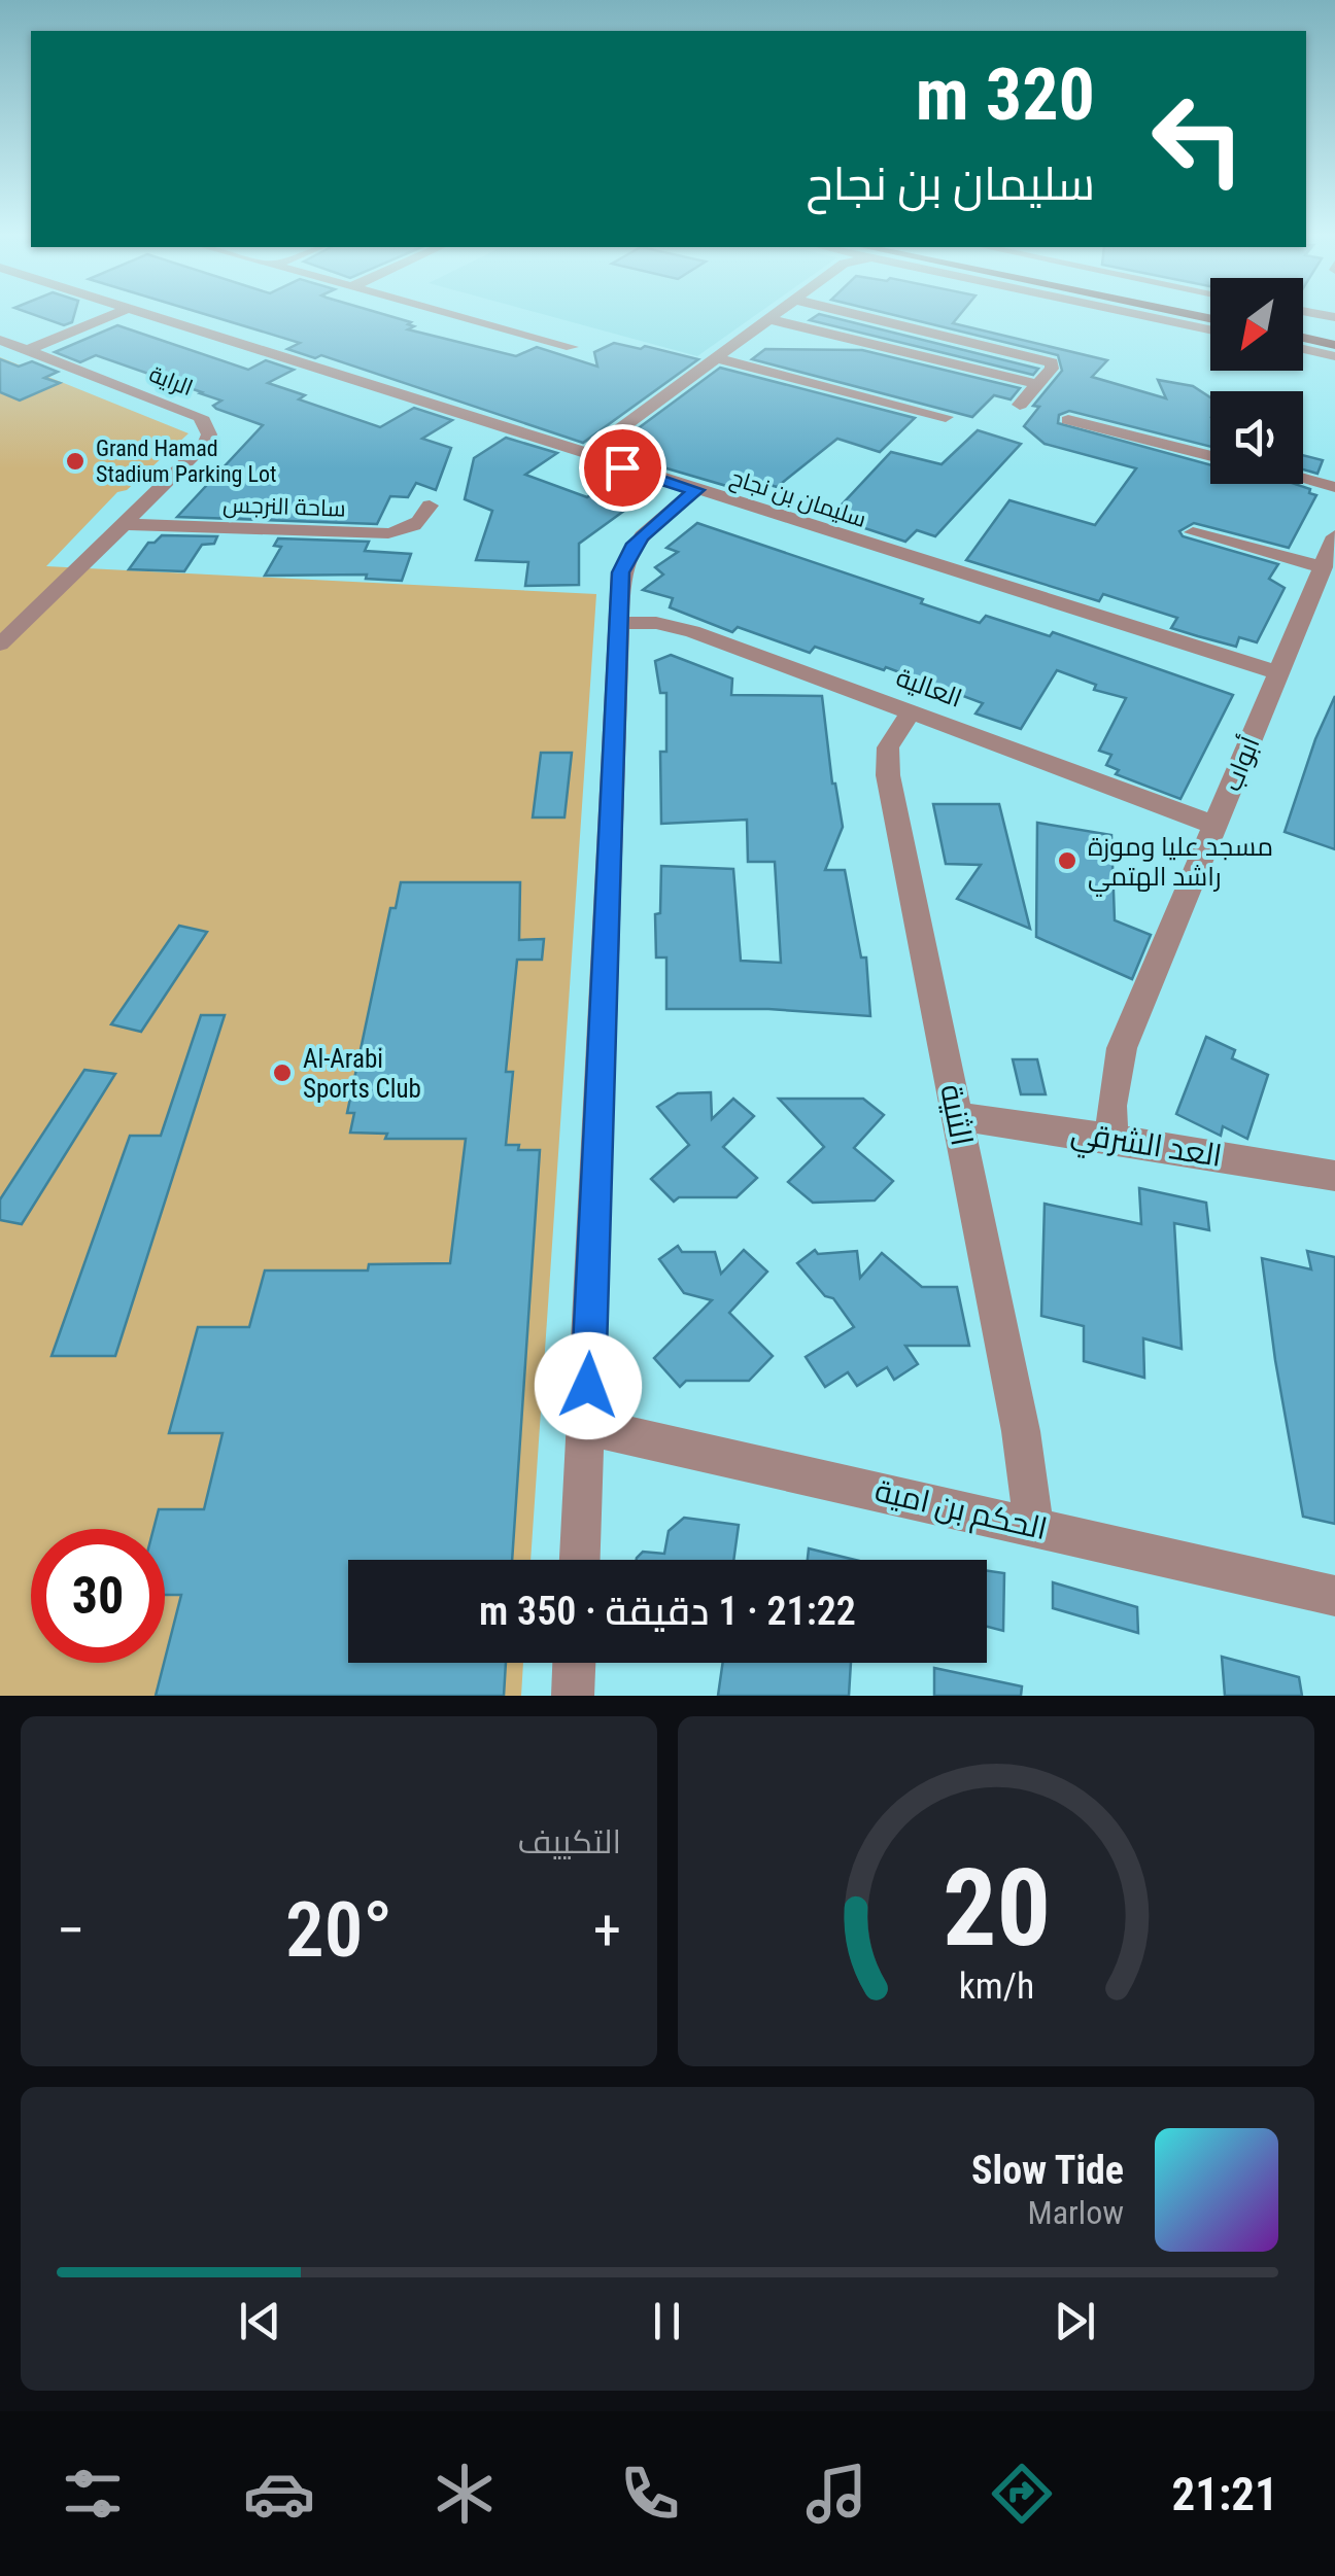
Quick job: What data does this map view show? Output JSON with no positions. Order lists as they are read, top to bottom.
{
  "streets": {
    "street": [
      "الراية",
      "سليمان بن نجاح",
      "ساحة النرجس",
      "العالية",
      "أبواب",
      "الثنية",
      "العد الشرقي",
      "الحكم بن امية"
    ]
  },
  "crossings": [
    ["الراية", "ساحة النرجس"],
    ["سليمان بن نجاح", "أبواب"],
    ["العالية", "أبواب"],
    ["العالية", "الثنية"],
    ["أبواب", "العد الشرقي"],
    ["الثنية", "العد الشرقي"],
    ["الثنية", "الحكم بن امية"]
  ],
  "places": ["Grand Hamad Stadium Parking Lot", "مسجد عليا وموزة راشد الهتمي", "Al-Arabi Sports Club"],
  "north": "bottom left",
  "page": {
    "turn": ["320 m", "سليمان بن نجاح"],
    "limit": "30",
    "trip": "21:22 · 1 دقيقة · 350 m",
    "tile": "التكييف",
    "heat": ["−", "20°", "+"],
    "song": ["Slow Tide", "Marlow"],
    "tabs": "21:21",
    "gauge": ["20", "km/h"]
  }
}
